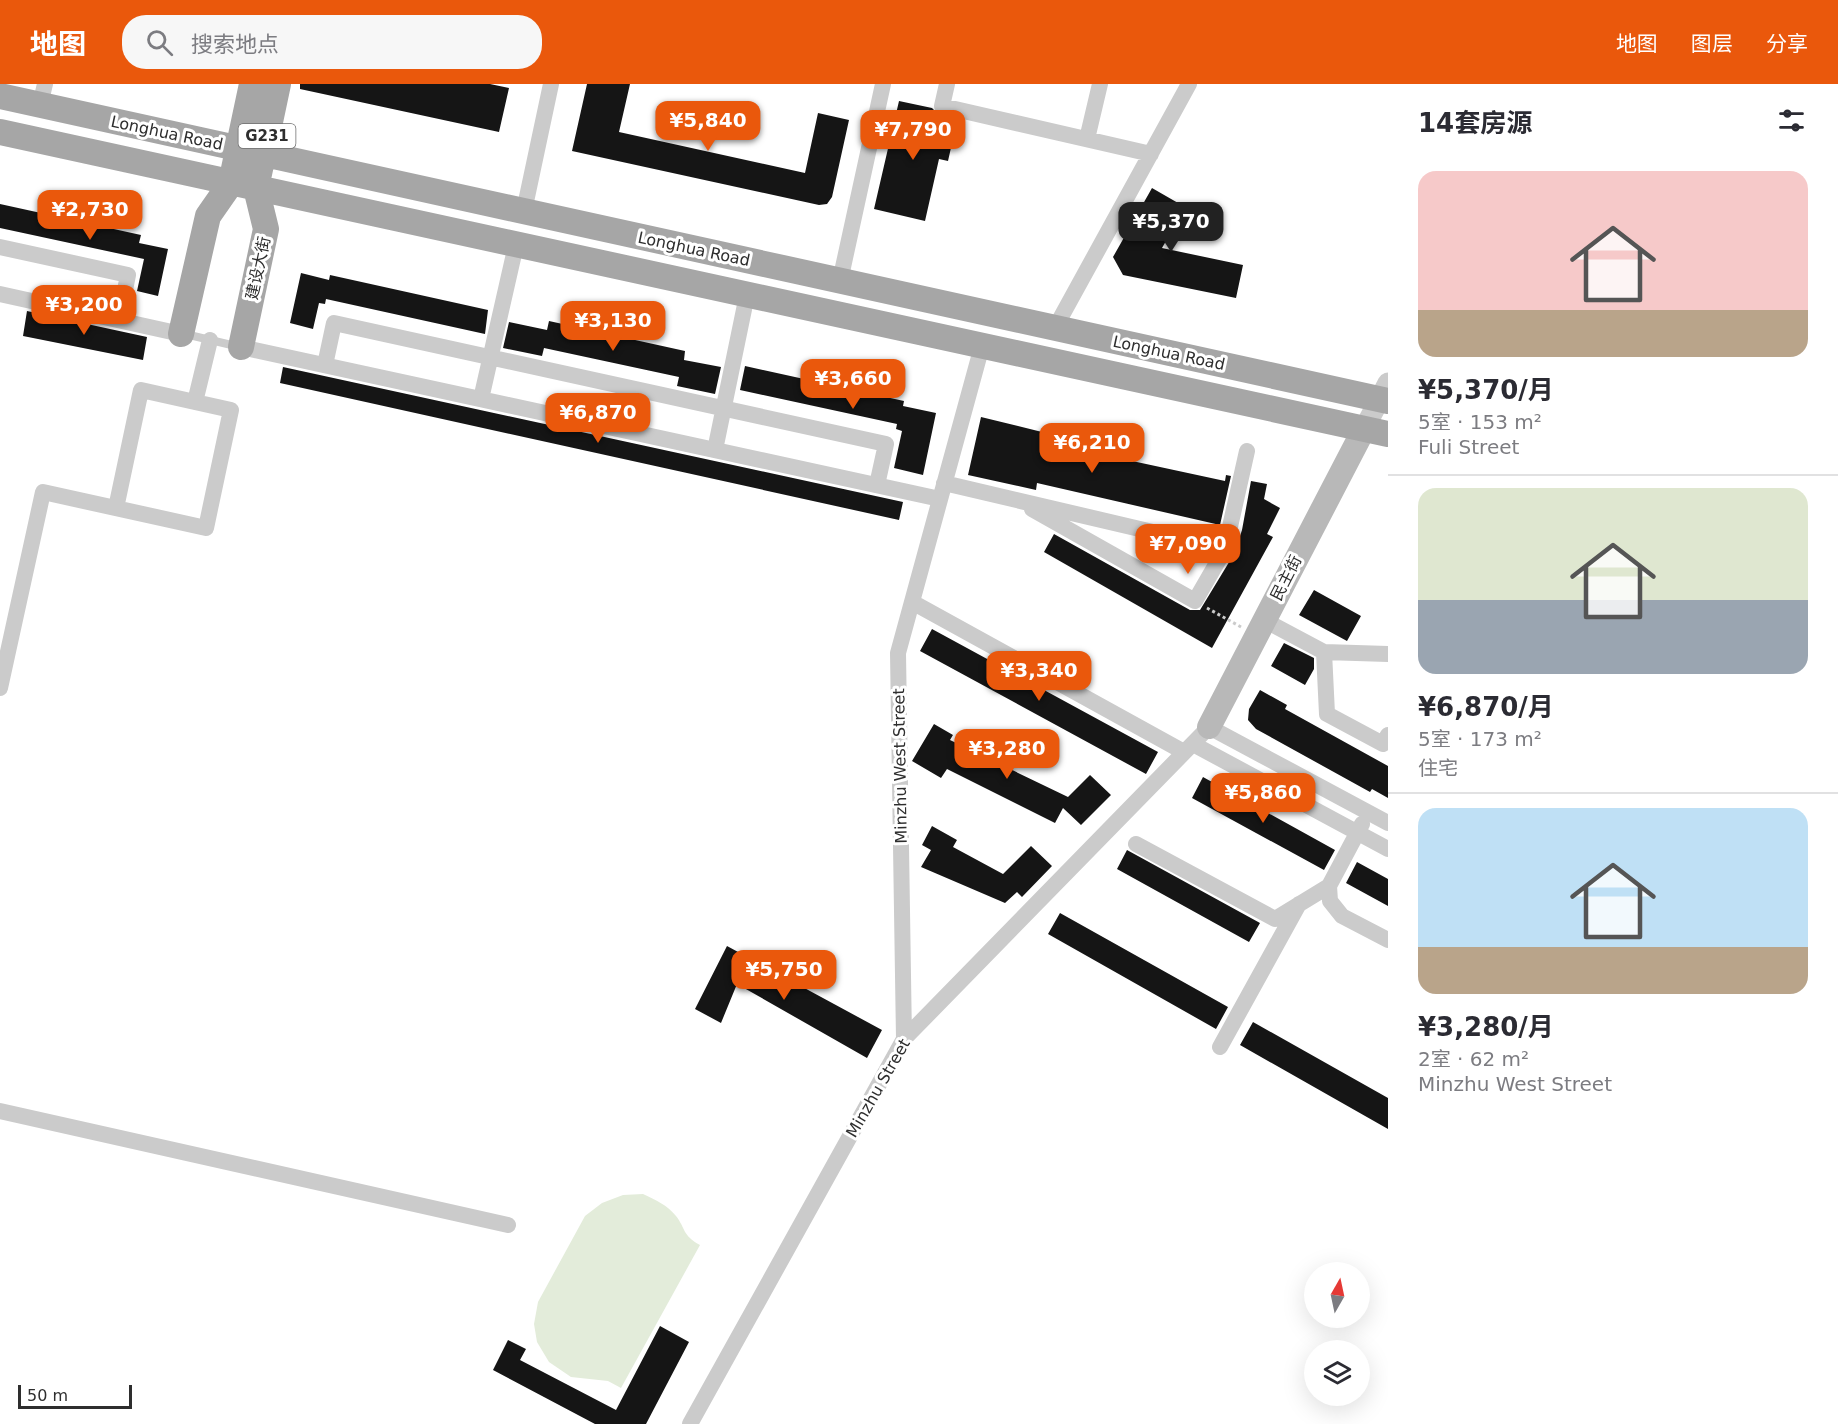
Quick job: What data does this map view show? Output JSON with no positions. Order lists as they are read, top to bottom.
{
  "streets": {
    "main road": [
      "Longhua Road",
      "G231",
      "建设大街",
      "民主街"
    ],
    "street": ["Minzhu West Street", "Minzhu Street"]
  },
  "crossings": [
    ["Longhua Road", "G231"],
    ["Longhua Road", "建设大街"],
    ["Longhua Road", "民主街"],
    ["Longhua Road", "Minzhu West Street"],
    ["民主街", "Minzhu Street"],
    ["Minzhu West Street", "Minzhu Street"]
  ],
  "scale_bar": "50 m",
  "north": "top",
  "page": {
    "header": "地图",
    "search": "搜索地点",
    "nav": ["地图", "图层", "分享"],
    "heading": "14套房源",
    "price": [
      "¥5,840",
      "¥7,790",
      "¥2,730",
      "¥5,370",
      "¥3,200",
      "¥3,130",
      "¥3,660",
      "¥6,870",
      "¥6,210",
      "¥7,090",
      "¥3,340",
      "¥3,280",
      "¥5,860",
      "¥5,750"
    ],
    "list": [
      {
        "name": "¥5,370/月",
        "note": "5室 · 153 m² · Fuli Street"
      },
      {
        "name": "¥6,870/月",
        "note": "5室 · 173 m² · 住宅"
      },
      {
        "name": "¥3,280/月",
        "note": "2室 · 62 m² · Minzhu West Street"
      }
    ],
    "scale": "50 m"
  }
}
